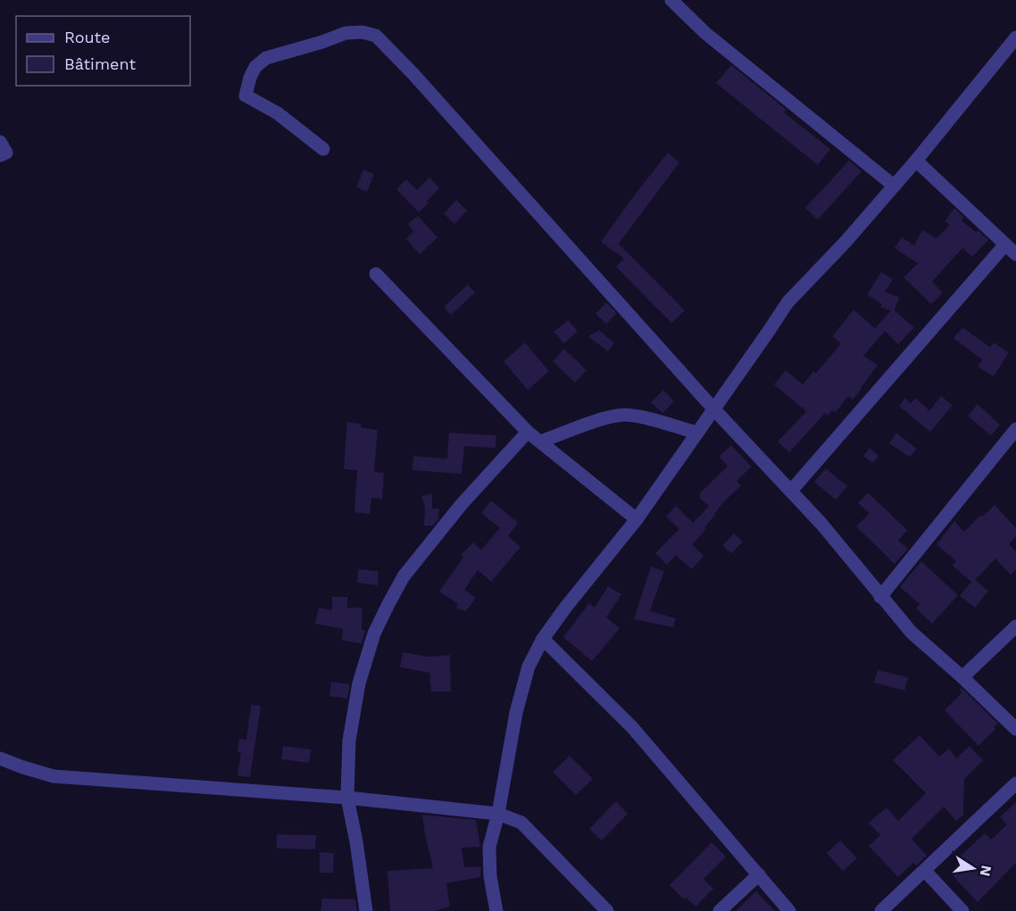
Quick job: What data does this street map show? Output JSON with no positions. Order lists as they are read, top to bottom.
{
  "legend": ["Route", "Bâtiment"],
  "north": "right"
}
